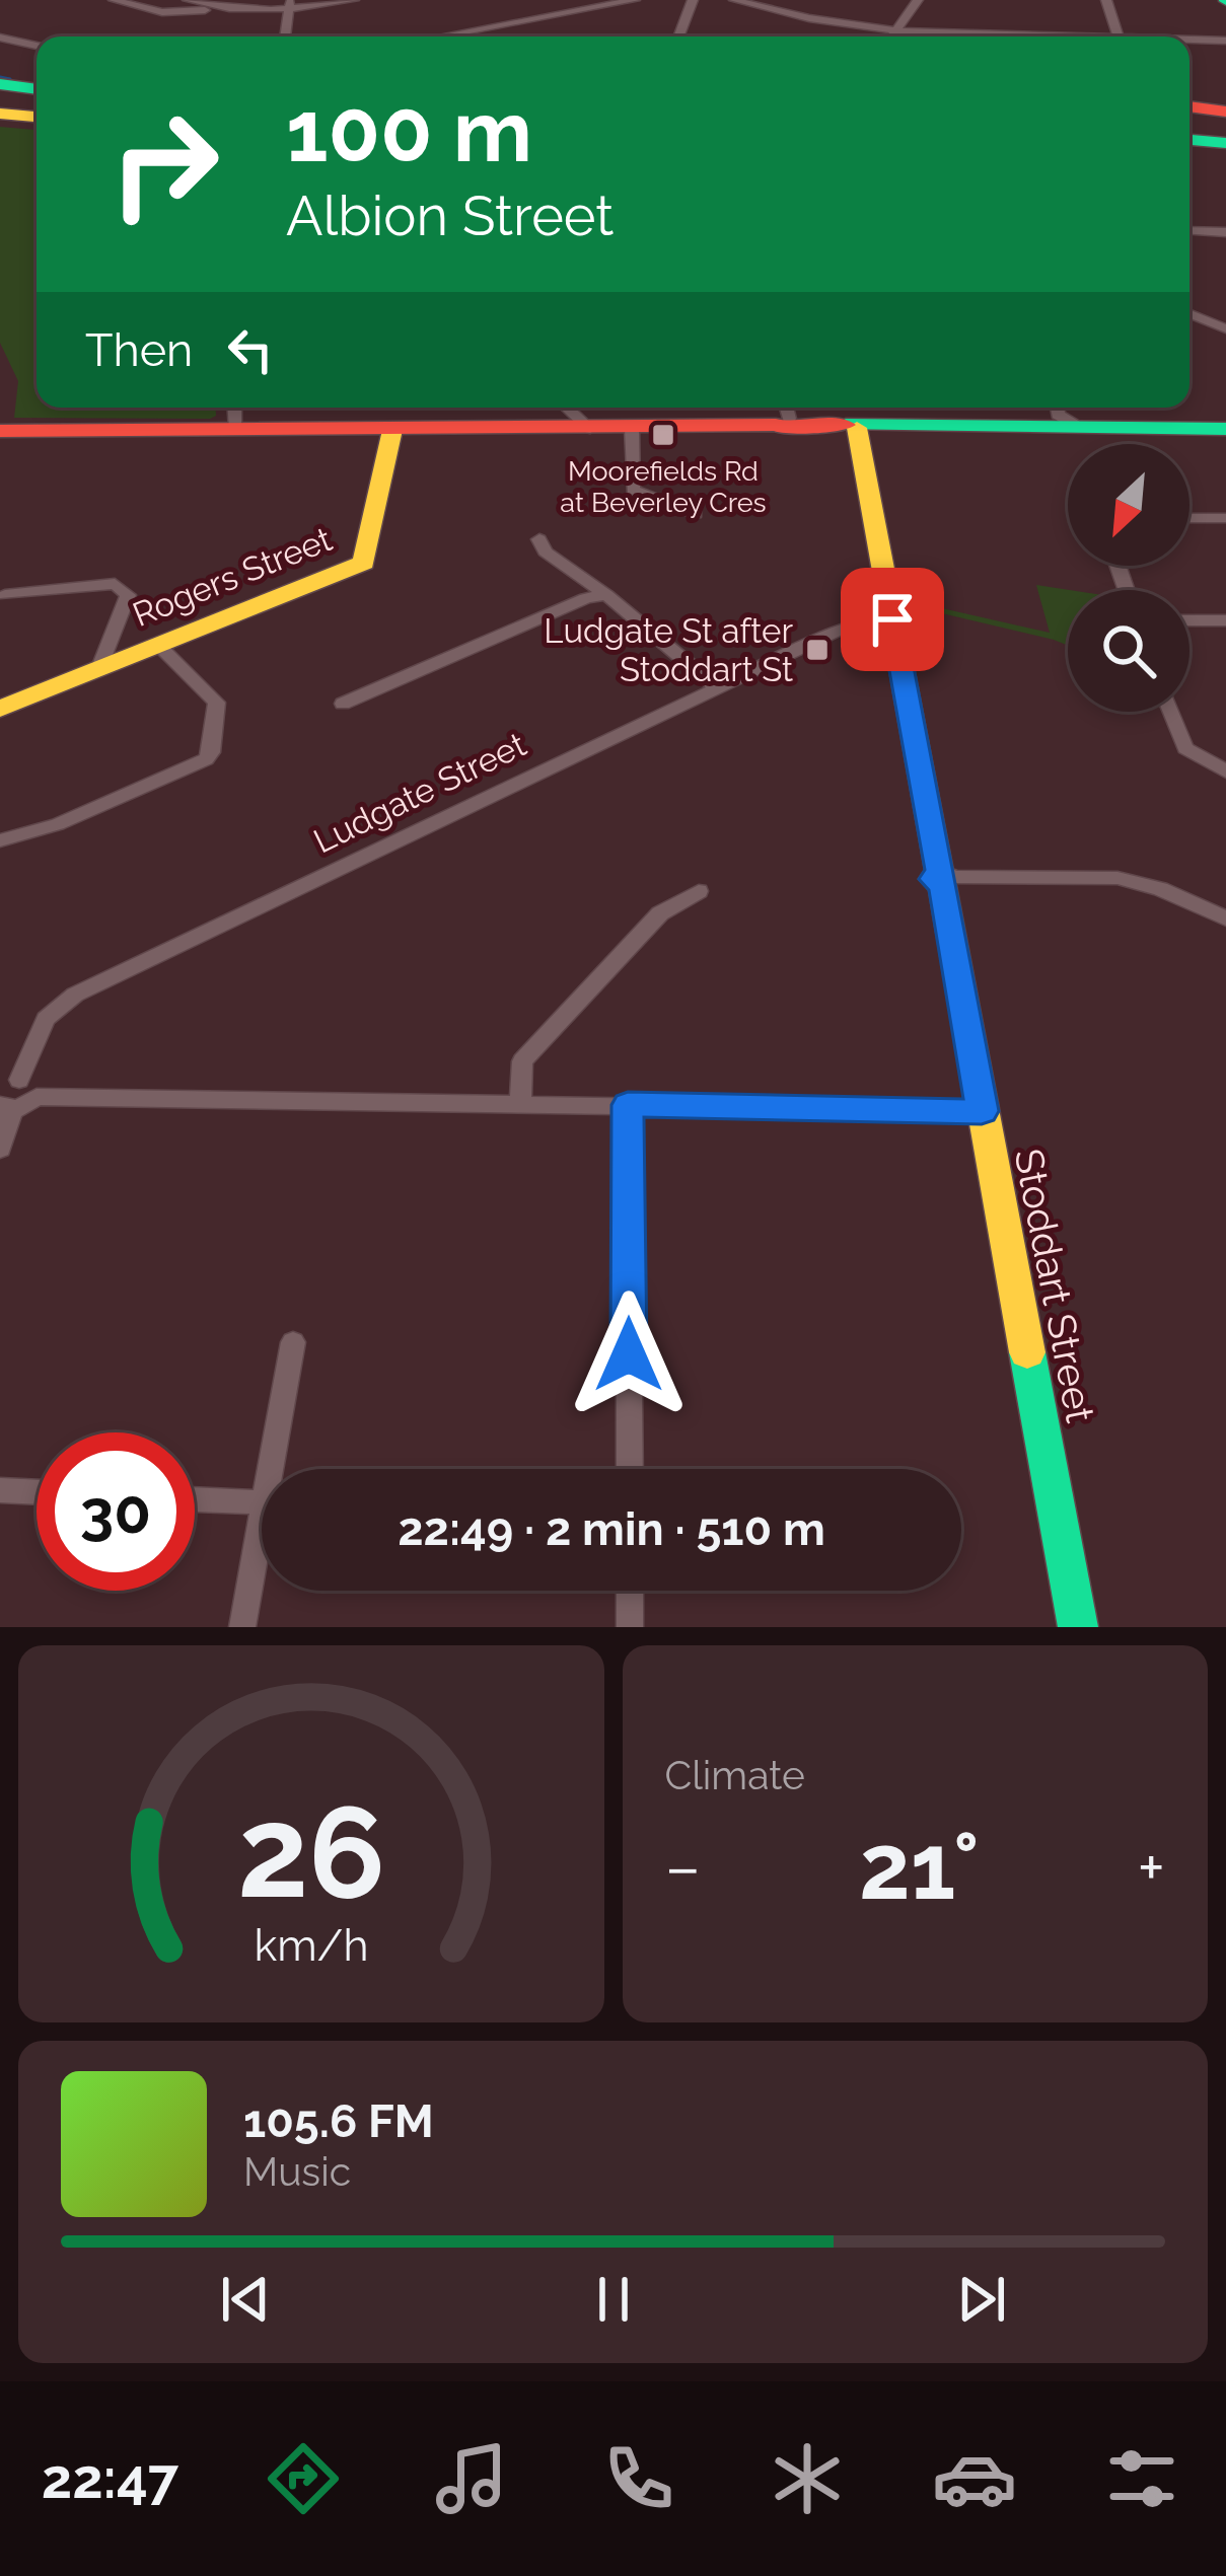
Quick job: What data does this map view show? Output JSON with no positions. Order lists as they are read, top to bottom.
{
  "streets": {
    "main road": ["Rogers Street", "Stoddart Street"],
    "street": ["Ludgate Street"]
  },
  "crossings": [
    ["Ludgate Street", "Stoddart Street"]
  ],
  "places": {
    "transit": ["Moorefields Rd at Beverley Cres", "Ludgate St after Stoddart St"]
  },
  "north": "bottom left",
  "page": {
    "turn": ["100 m", "Albion Street"],
    "then": "Then",
    "limit": "30",
    "trip": "22:49 · 2 min · 510 m",
    "tile": "Climate",
    "heat": ["−", "21°", "+"],
    "song": ["105.6 FM", "Music"],
    "tabs": "22:47",
    "gauge": ["26", "km/h"]
  }
}
